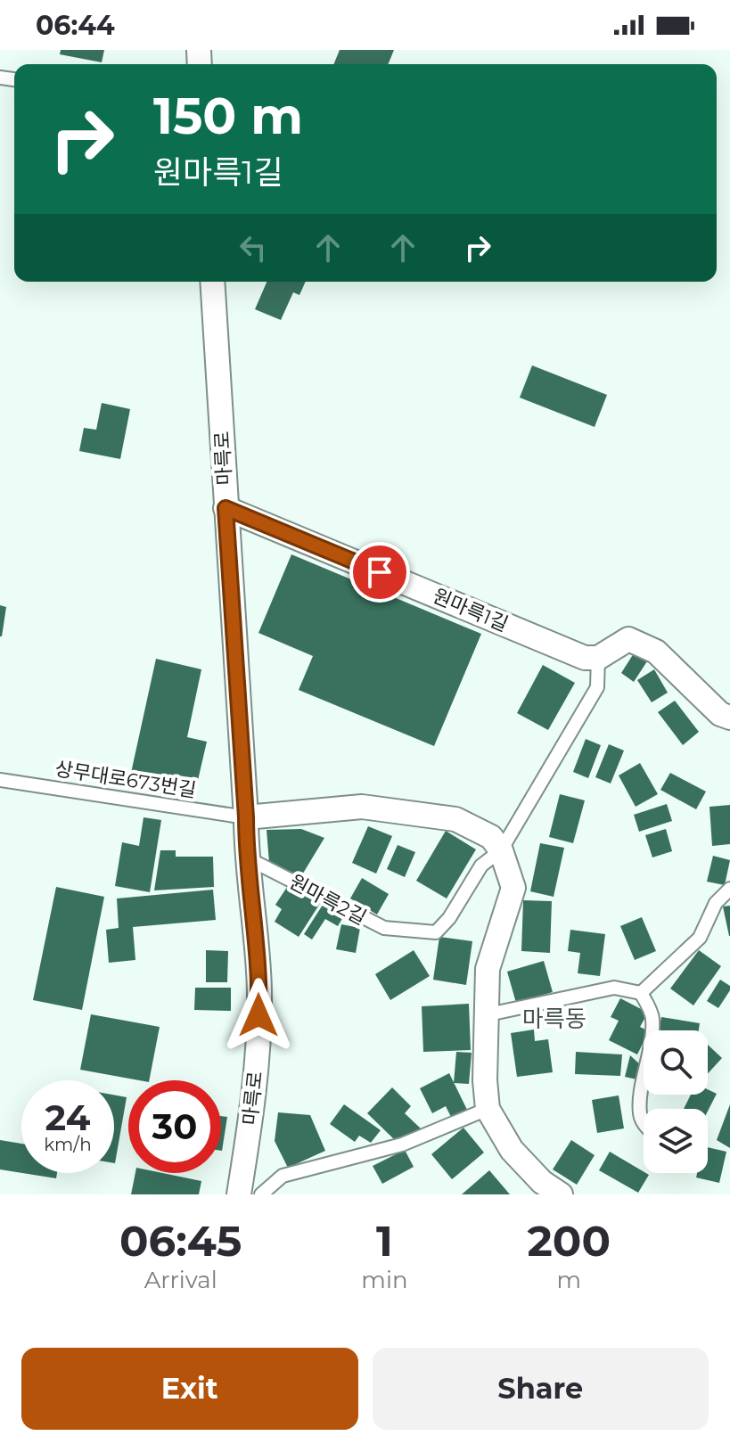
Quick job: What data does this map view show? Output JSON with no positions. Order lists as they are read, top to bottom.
{
  "streets": {
    "street": ["마륵로", "원마륵1길"],
    "lane": ["상무대로673번길", "원마륵2길"]
  },
  "crossings": [
    ["마륵로", "원마륵1길"],
    ["마륵로", "상무대로673번길"],
    ["마륵로", "원마륵2길"]
  ],
  "districts": ["마륵동"],
  "page": {
    "status": "06:44",
    "turn": ["150 m", "원마륵1길"],
    "speed": "24 km/h",
    "limit": "30",
    "eta": [
      "06:45",
      "Arrival",
      "1",
      "min",
      "200",
      "m"
    ],
    "buttons": ["Exit", "Share"]
  }
}
